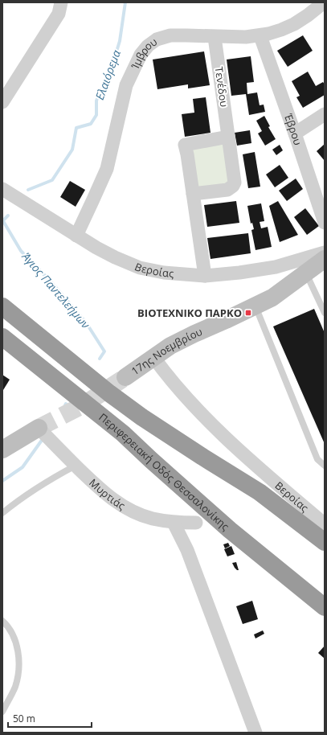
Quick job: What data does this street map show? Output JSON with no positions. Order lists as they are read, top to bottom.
{
  "streets": {
    "highway": ["Περιφερειακή Οδός Θεσσαλονίκης"],
    "street": [
      "Ίμβρου",
      "Τενέδου",
      "Έβρου",
      "Βεροίας",
      "17ης Νοεμβρίου",
      "Μυρτιάς"
    ]
  },
  "crossings": [
    ["Ίμβρου", "Τενέδου"],
    ["Ίμβρου", "Έβρου"],
    ["Ίμβρου", "Βεροίας"],
    ["Βεροίας", "17ης Νοεμβρίου"]
  ],
  "water": ["Ελαιόρεμα", "Άγιος Παντελεήμων"],
  "places": {
    "transit": ["ΒΙΟΤΕΧΝΙΚΟ ΠΑΡΚΟ"]
  },
  "scale_bar": "50 m"
}
